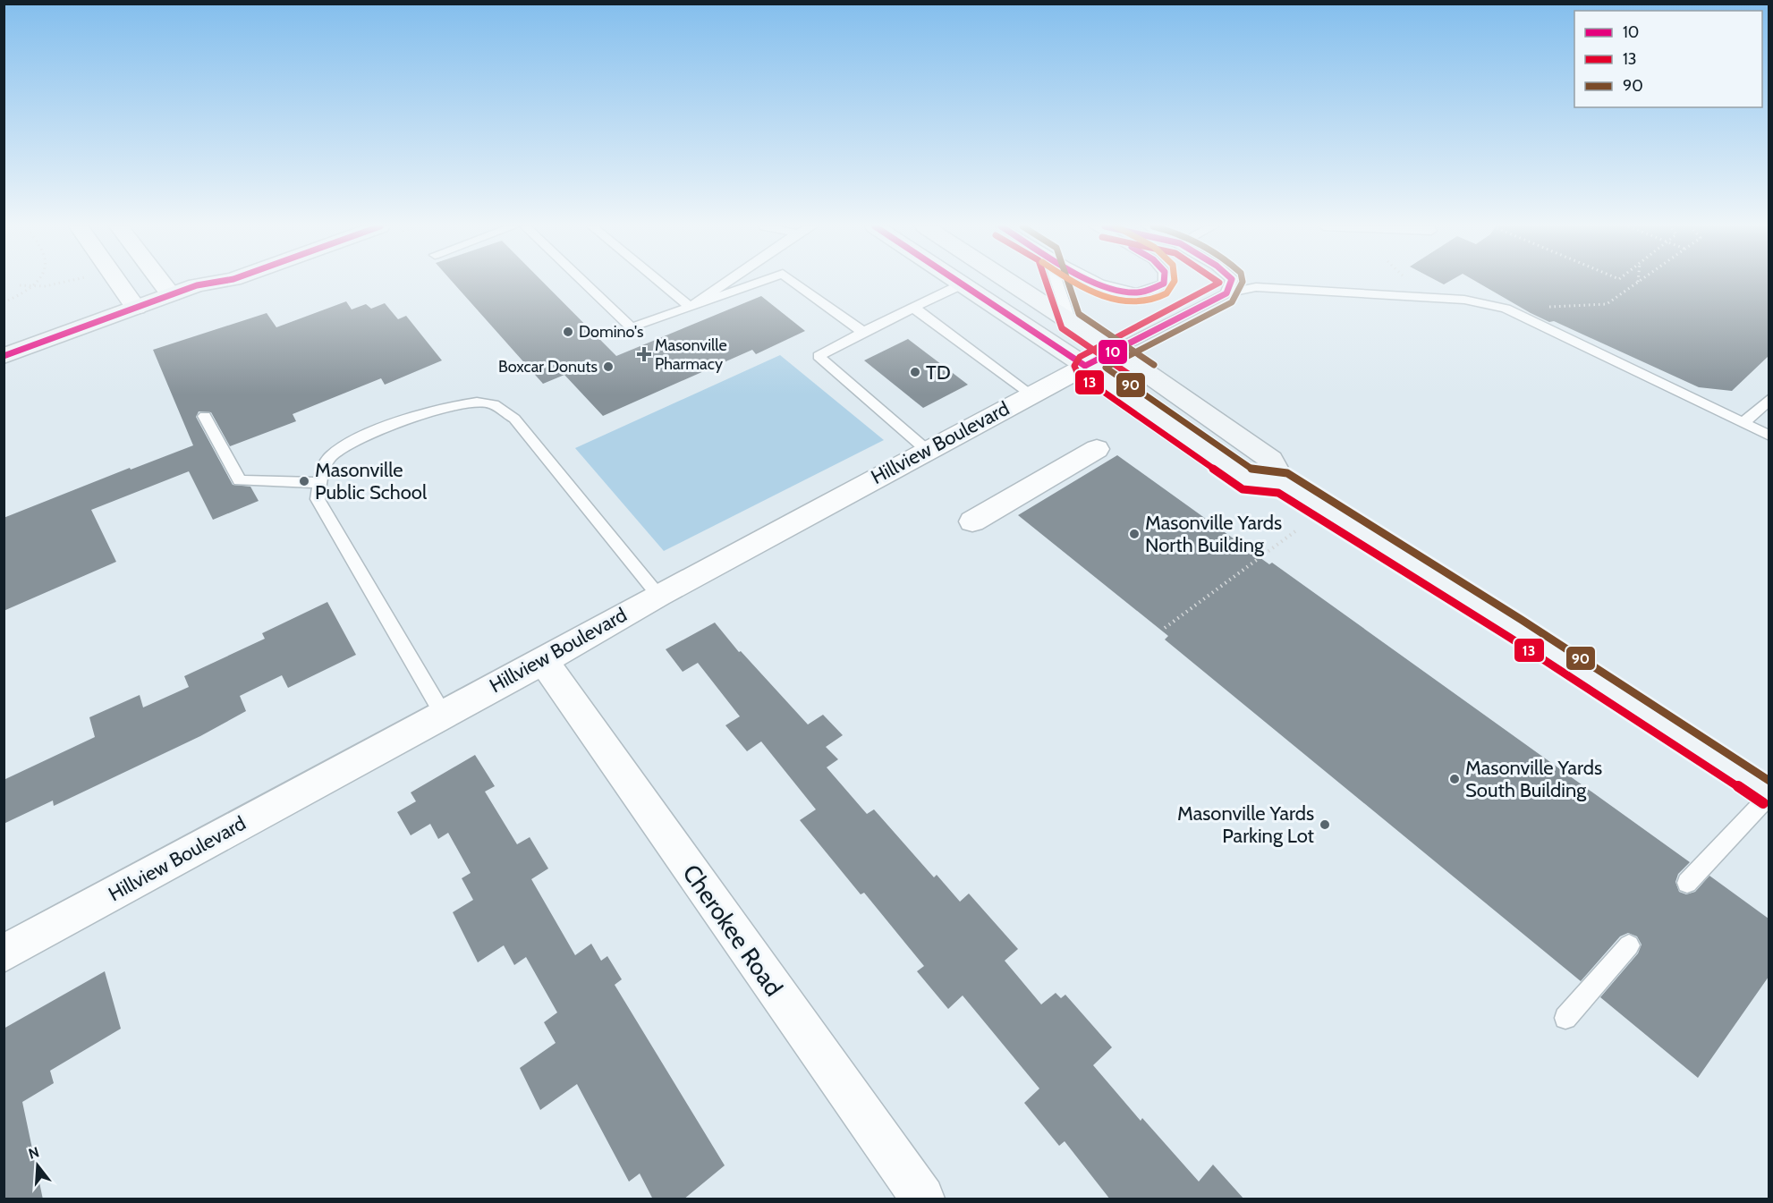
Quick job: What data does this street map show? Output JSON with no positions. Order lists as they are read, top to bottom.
{
  "streets": {
    "street": ["Hillview Boulevard", "Cherokee Road"]
  },
  "crossings": [
    ["Hillview Boulevard", "Cherokee Road"]
  ],
  "places": {
    "other": [
      "Domino's",
      "Boxcar Donuts",
      "TD",
      "Masonville Public School",
      "Masonville Yards North Building",
      "Masonville Yards South Building",
      "Masonville Yards Parking Lot"
    ],
    "health": ["Masonville Pharmacy"]
  },
  "lines": ["transit line 10", "transit line 13", "transit line 90"],
  "legend": ["10", "13", "90"],
  "north": "top"
}
